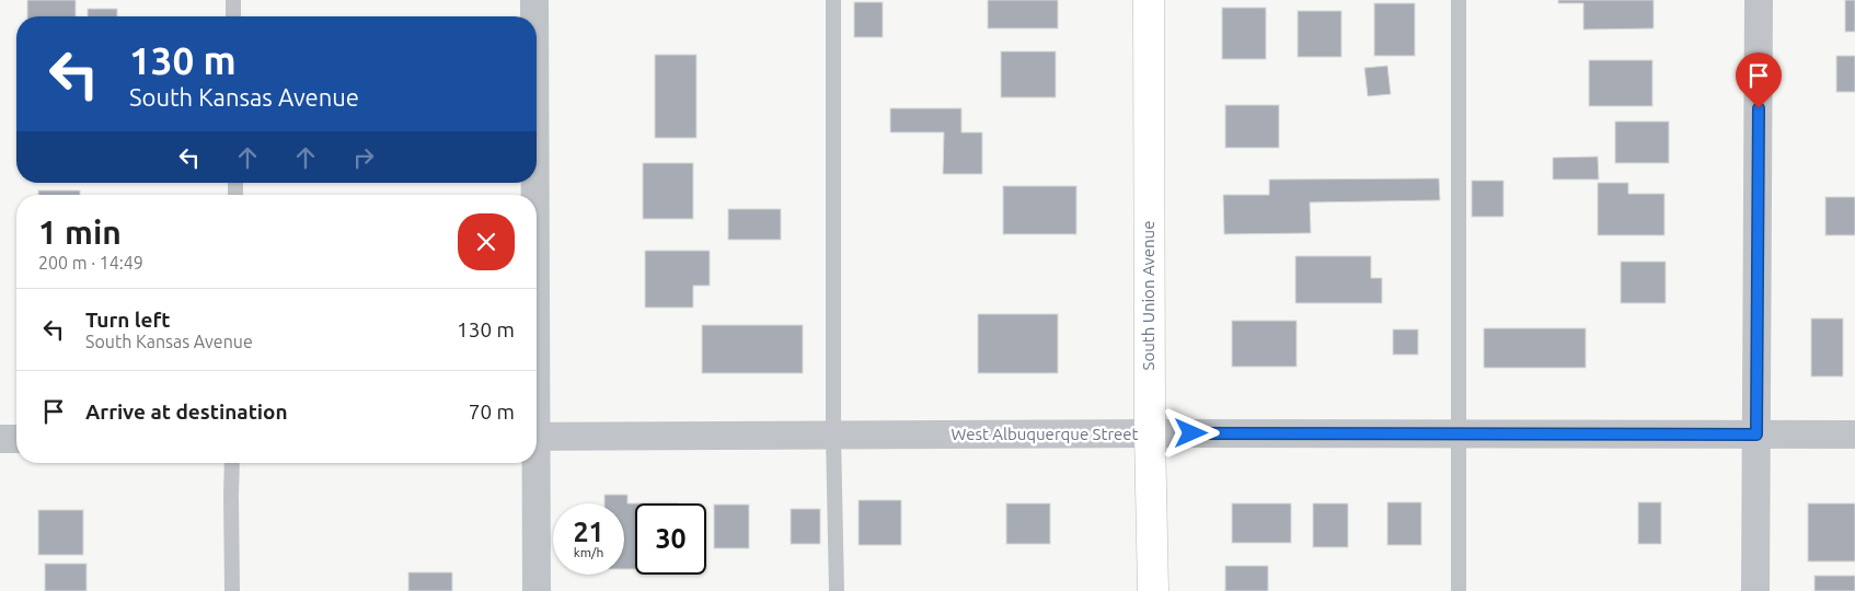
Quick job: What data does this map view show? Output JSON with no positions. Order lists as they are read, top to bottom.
{
  "streets": {
    "main road": ["South Union Avenue"],
    "street": ["West Albuquerque Street"]
  },
  "crossings": [
    ["South Union Avenue", "West Albuquerque Street"]
  ],
  "page": {
    "turn": ["130 m", "South Kansas Avenue"],
    "heading": ["1 min", "200 m · 14:49"],
    "list": [
      {
        "name": "Turn left",
        "note": "South Kansas Avenue",
        "value": "130 m"
      },
      {
        "name": "Arrive at destination",
        "value": "70 m"
      }
    ],
    "speed": "21 km/h",
    "limit": "30"
  }
}
